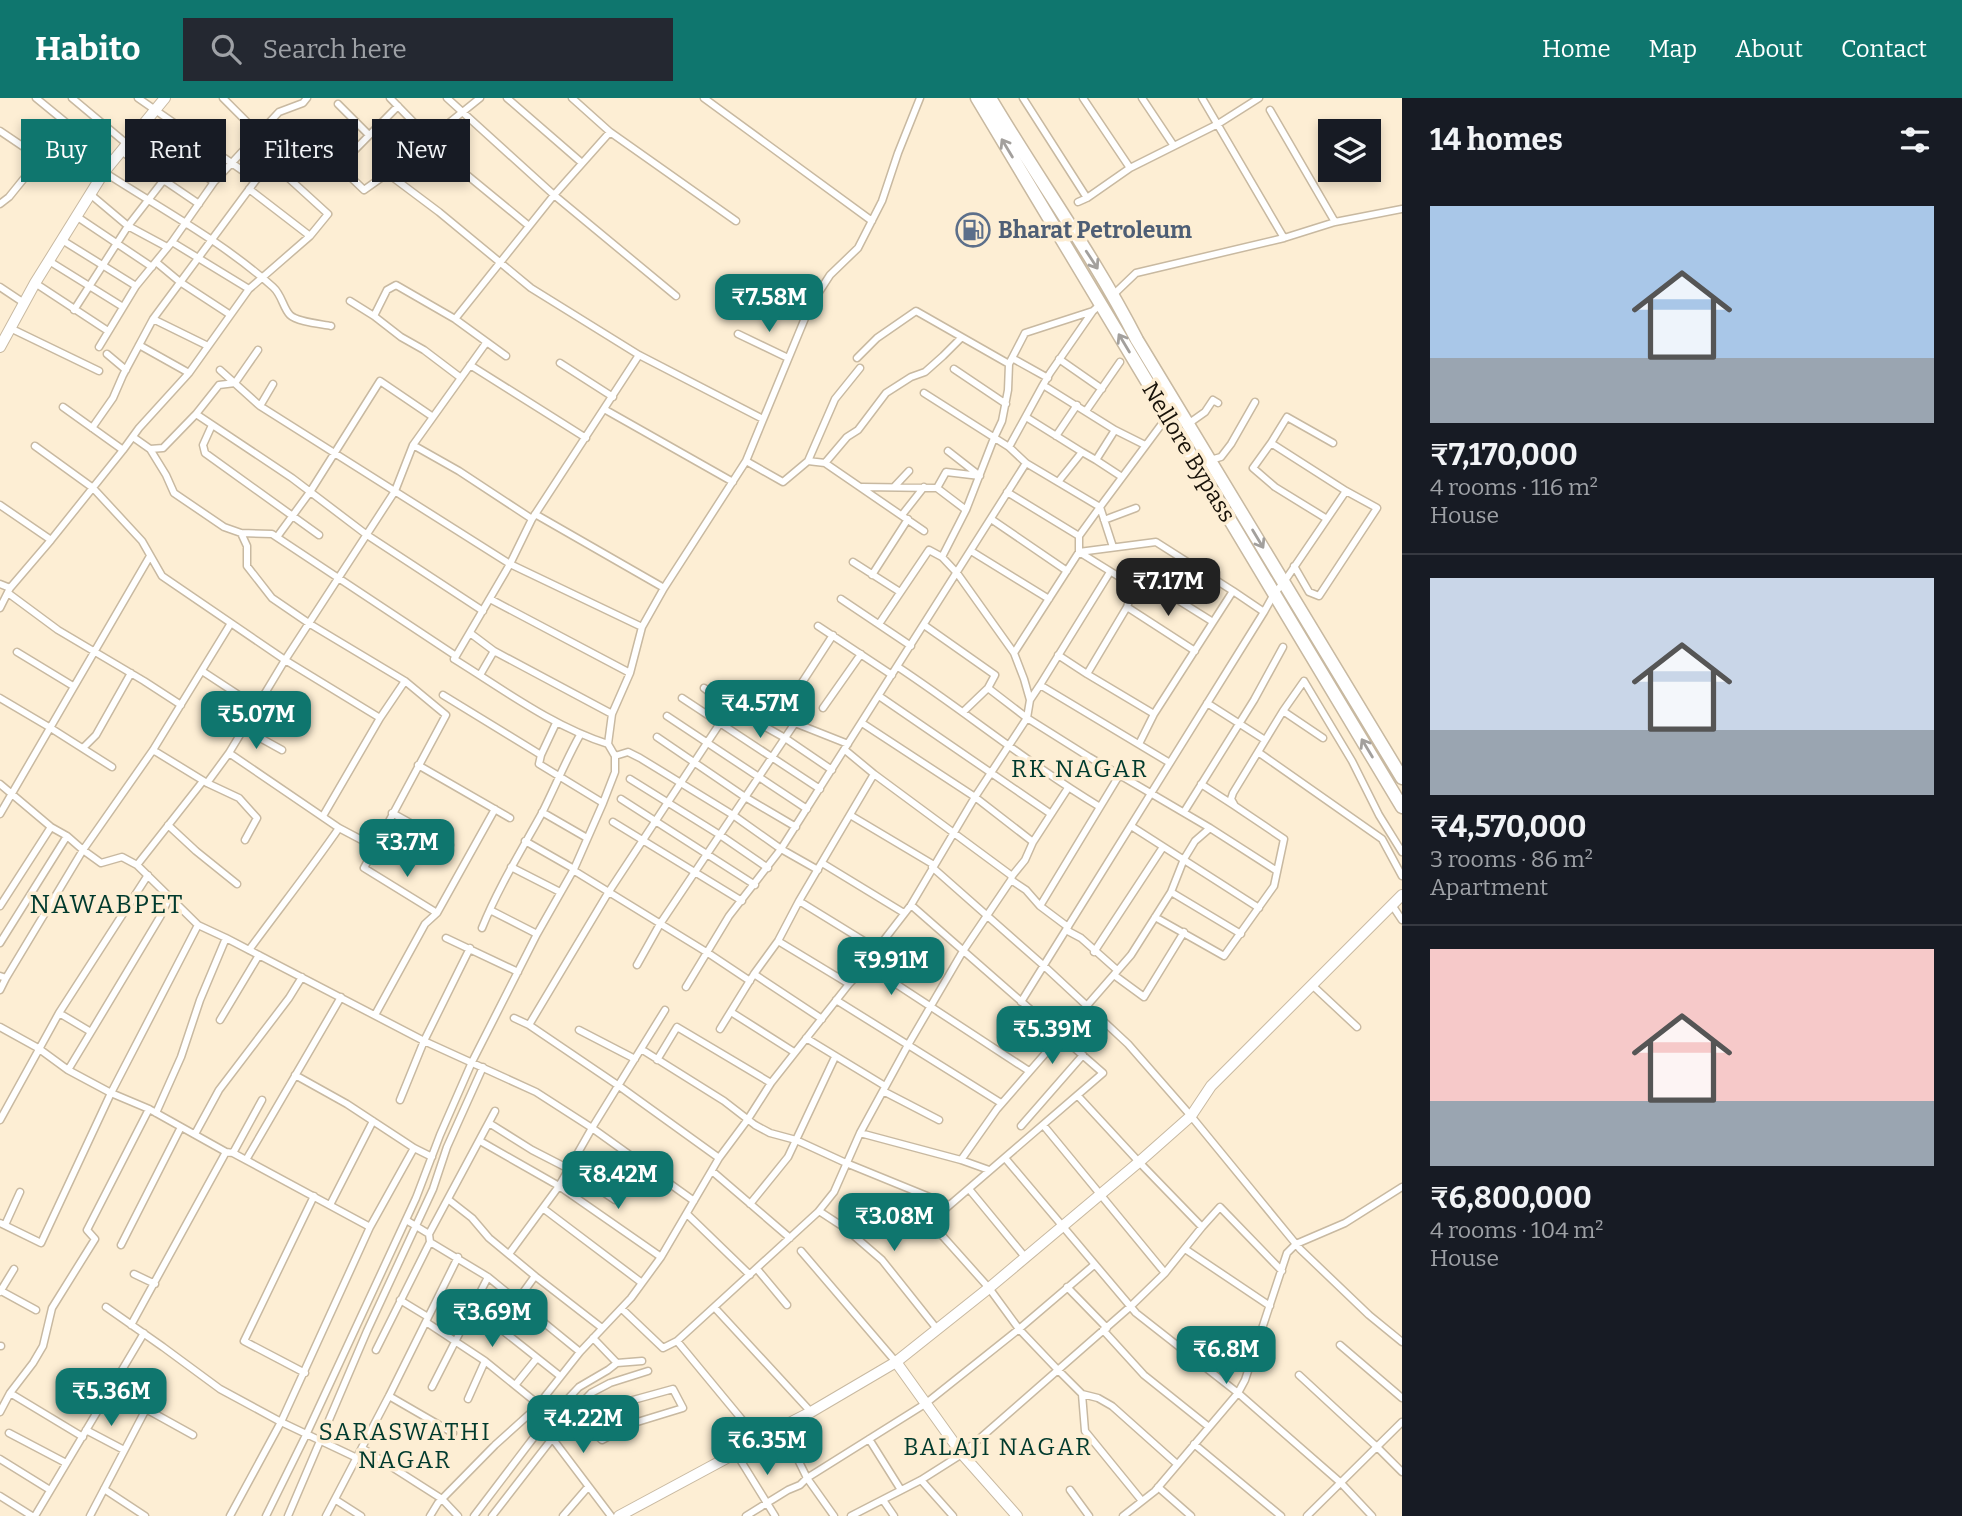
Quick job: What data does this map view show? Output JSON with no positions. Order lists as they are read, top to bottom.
{
  "streets": {
    "highway": ["Nellore Bypass"]
  },
  "districts": [
    "RK NAGAR",
    "NAWABPET",
    "SARASWATHI NAGAR",
    "BALAJI NAGAR"
  ],
  "places": {
    "fuel station": ["Bharat Petroleum"]
  },
  "page": {
    "header": "Habito",
    "search": "Search here",
    "nav": [
      "Home",
      "Map",
      "About",
      "Contact"
    ],
    "heading": "14 homes",
    "chip": [
      "Buy",
      "Rent",
      "Filters",
      "New"
    ],
    "list": [
      {
        "name": "₹7,170,000",
        "note": "4 rooms · 116 m² · House"
      },
      {
        "name": "₹4,570,000",
        "note": "3 rooms · 86 m² · Apartment"
      },
      {
        "name": "₹6,800,000",
        "note": "4 rooms · 104 m² · House"
      }
    ],
    "price": [
      "₹7.58M",
      "₹7.17M",
      "₹4.57M",
      "₹5.07M",
      "₹3.7M",
      "₹9.91M",
      "₹5.39M",
      "₹8.42M",
      "₹3.08M",
      "₹3.69M",
      "₹6.8M",
      "₹5.36M",
      "₹4.22M",
      "₹6.35M"
    ]
  }
}
